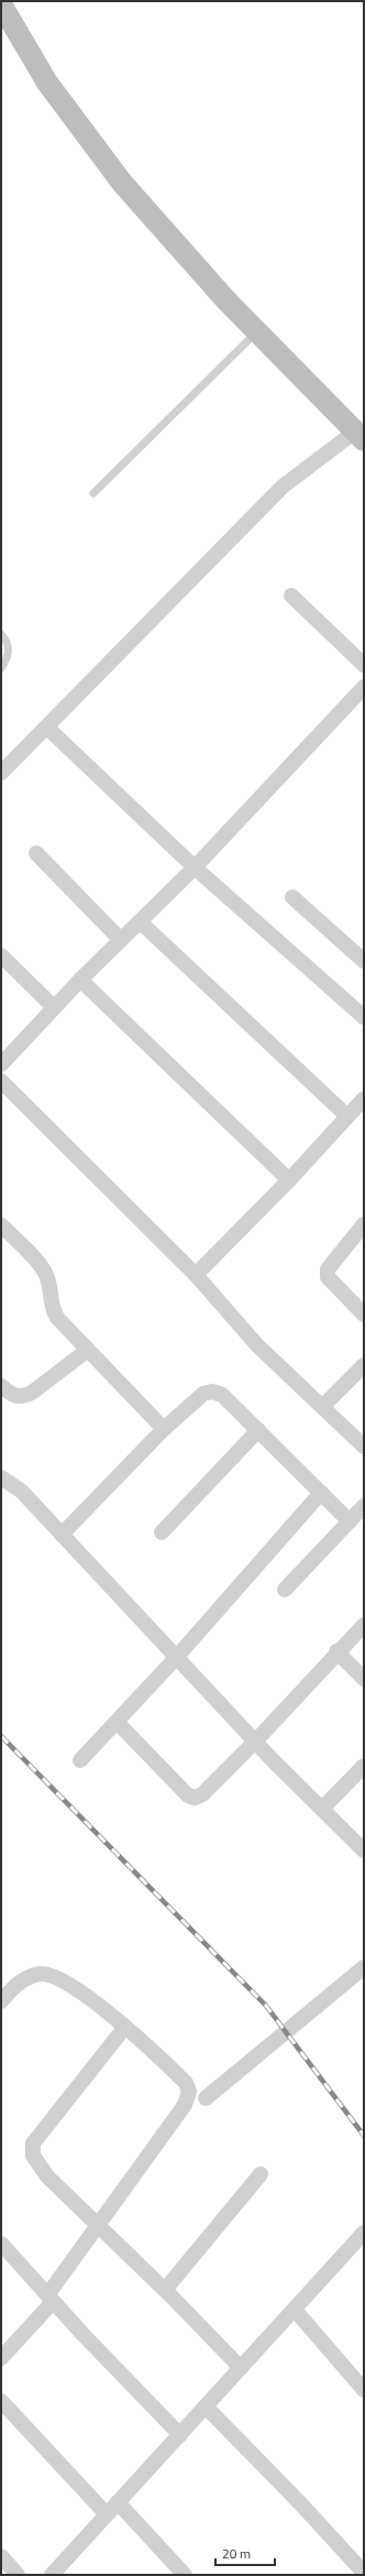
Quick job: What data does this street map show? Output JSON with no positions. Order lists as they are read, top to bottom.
{
  "scale_bar": "20 m"
}
